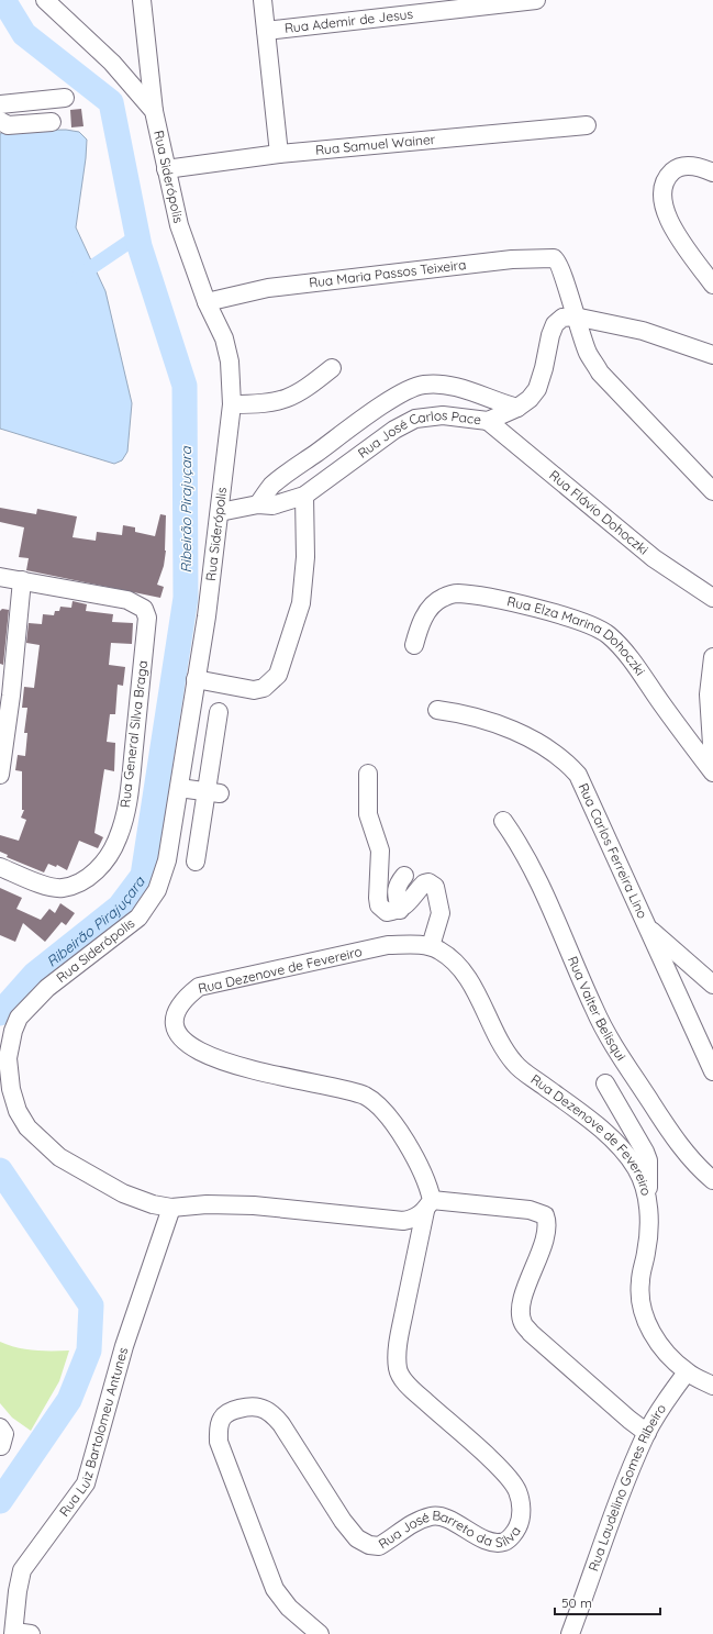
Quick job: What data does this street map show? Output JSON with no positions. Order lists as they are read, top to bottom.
{
  "streets": {
    "street": [
      "Rua Ademir de Jesus",
      "Rua Samuel Wainer",
      "Rua Siderópolis",
      "Rua Maria Passos Teixeira",
      "Rua José Carlos Pace",
      "Rua Flávio Dohoczki",
      "Rua Elza Marina Dohoczki",
      "Rua General Silva Braga",
      "Rua Carlos Ferreira Lino",
      "Rua Dezenove de Fevereiro",
      "Rua Valter Belisqui",
      "Rua Luiz Bartolomeu Antunes",
      "Rua Laudelino Gomes Ribeiro",
      "Rua José Barreto da Silva"
    ]
  },
  "crossings": [
    ["Rua Samuel Wainer", "Rua Siderópolis"],
    ["Rua Siderópolis", "Rua Maria Passos Teixeira"],
    ["Rua Siderópolis", "Rua José Carlos Pace"],
    ["Rua Maria Passos Teixeira", "Rua José Carlos Pace"],
    ["Rua José Carlos Pace", "Rua Flávio Dohoczki"],
    ["Rua Dezenove de Fevereiro", "Rua Laudelino Gomes Ribeiro"],
    ["Rua Dezenove de Fevereiro", "Rua José Barreto da Silva"]
  ],
  "water": ["Ribeirão Pirajuçara"],
  "scale_bar": "50 m"
}
